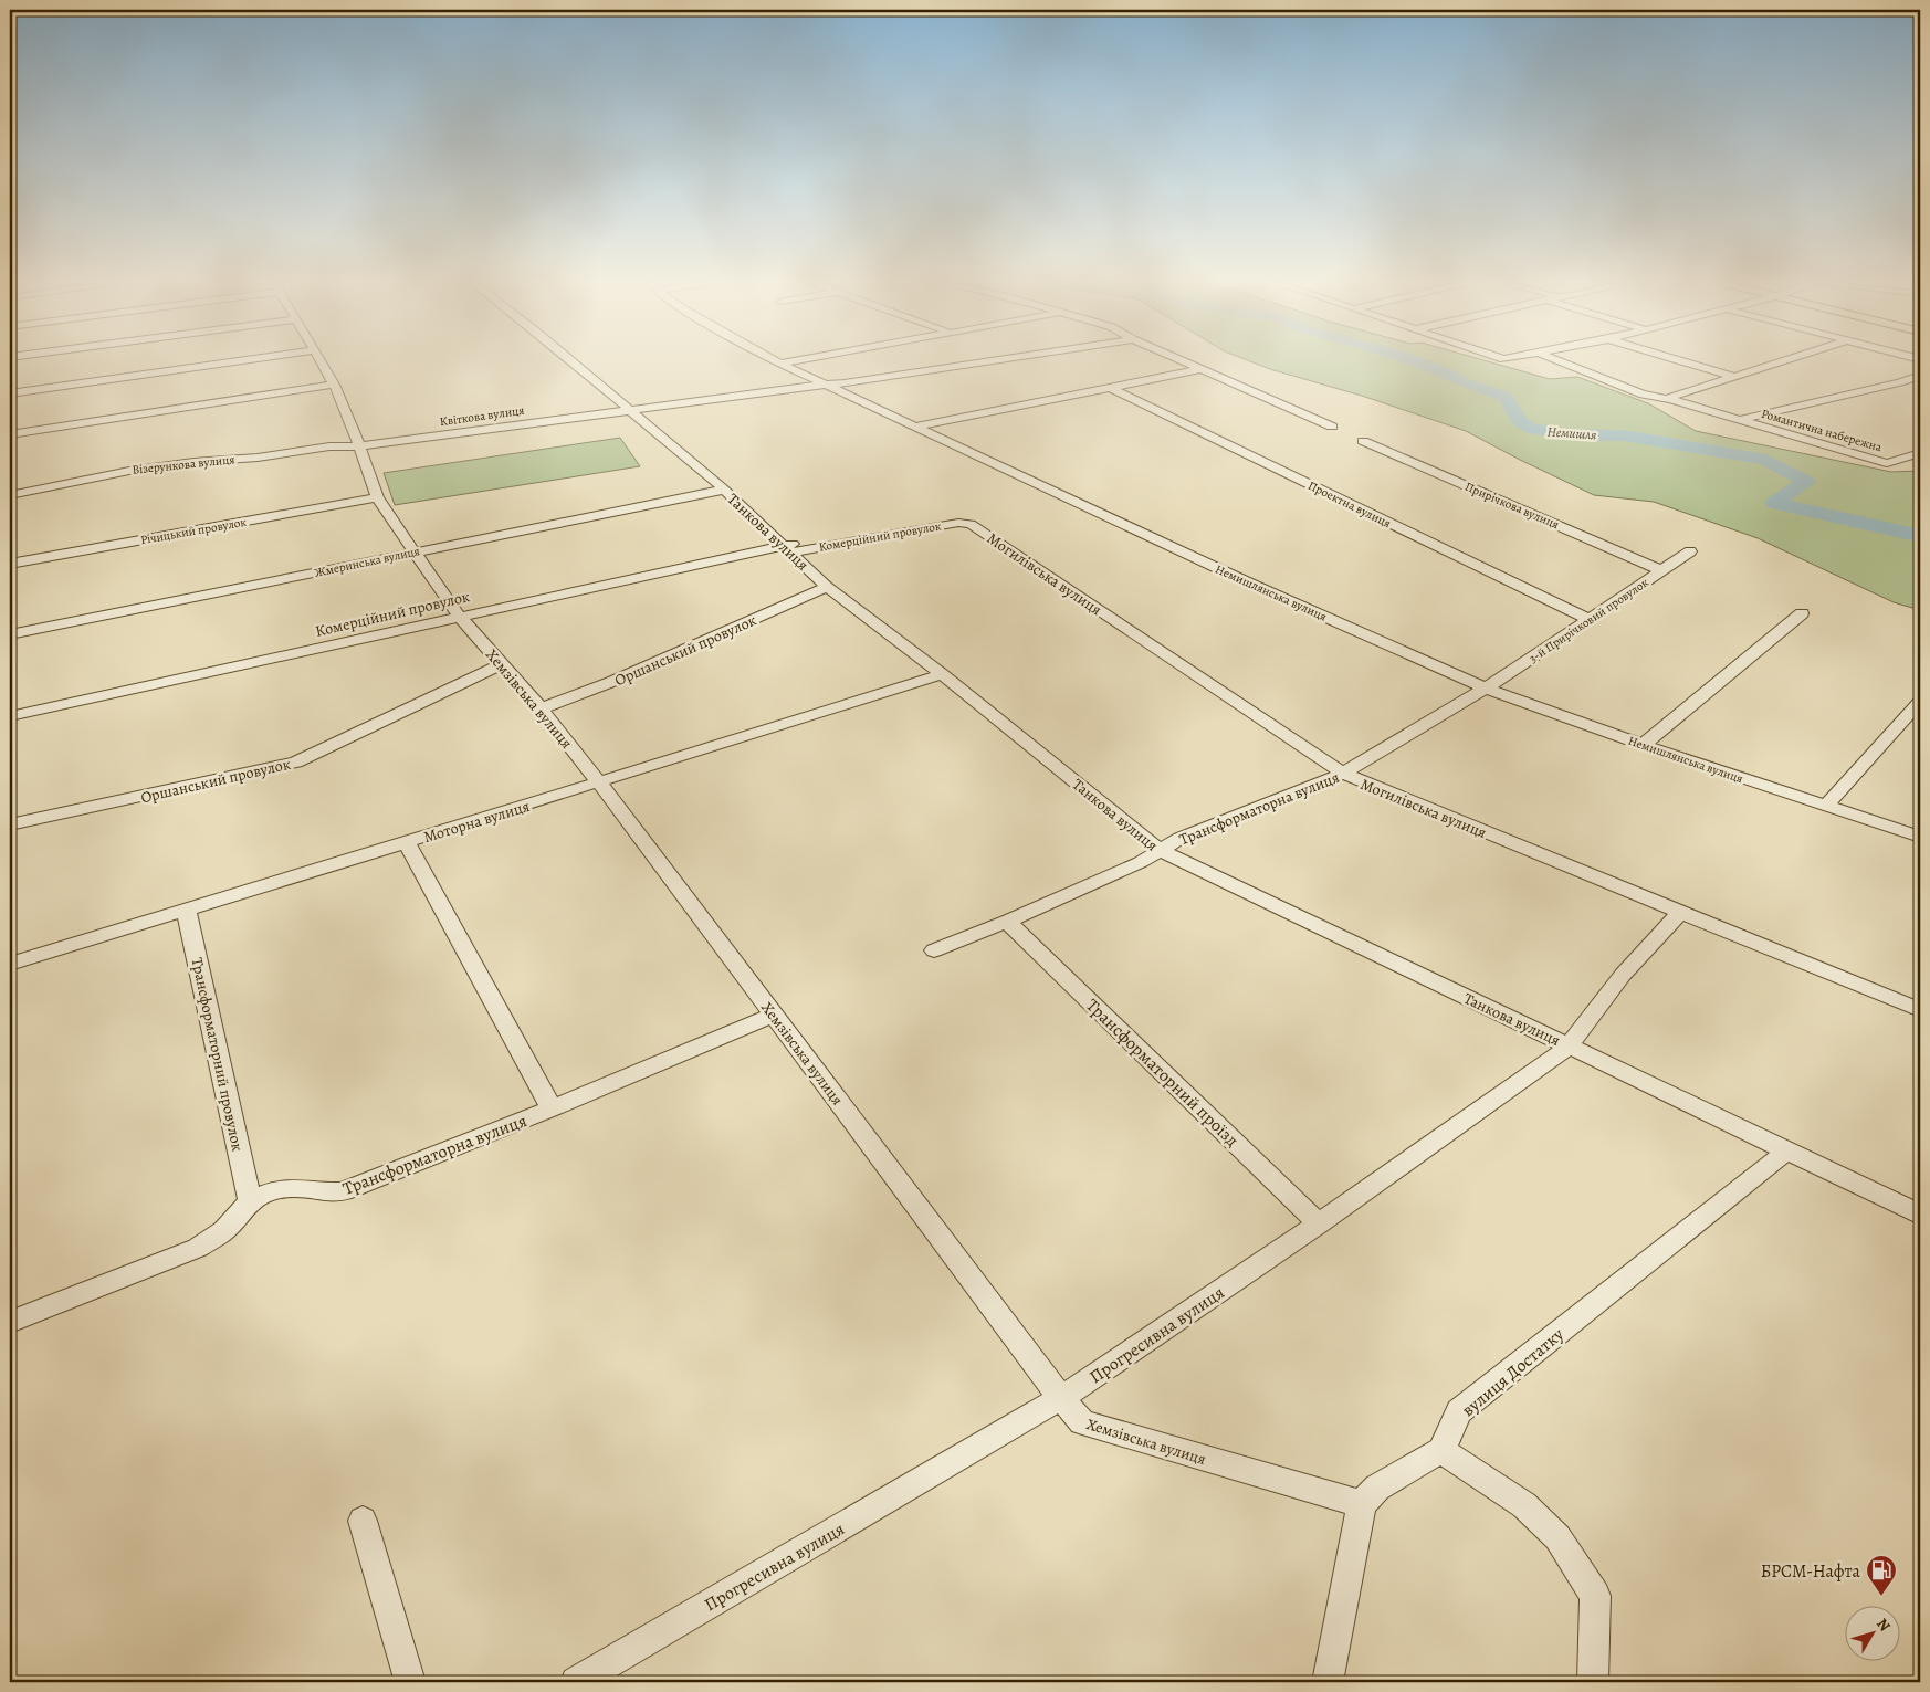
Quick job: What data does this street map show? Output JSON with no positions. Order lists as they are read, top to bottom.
{
  "streets": {
    "street": [
      "Квіткова вулиця",
      "Романтична набережна",
      "Візерункова вулиця",
      "Проектна вулиця",
      "Прирічкова вулиця",
      "Річицький провулок",
      "Танкова вулиця",
      "Комерційний провулок",
      "Жмеринська вулиця",
      "Могилівська вулиця",
      "Немишлянська вулиця",
      "3-й Прирічковий провулок",
      "Оршанський провулок",
      "Хемзівська вулиця",
      "Трансформаторна вулиця",
      "Моторна вулиця",
      "Трансформаторний провулок",
      "Трансформаторний проїзд",
      "Прогресивна вулиця",
      "вулиця Достатку"
    ]
  },
  "crossings": [
    ["Квіткова вулиця", "Візерункова вулиця"],
    ["Квіткова вулиця", "Танкова вулиця"],
    ["Квіткова вулиця", "Немишлянська вулиця"],
    ["Квіткова вулиця", "Хемзівська вулиця"],
    ["Візерункова вулиця", "Хемзівська вулиця"],
    ["Проектна вулиця", "3-й Прирічковий провулок"],
    ["Прирічкова вулиця", "3-й Прирічковий провулок"],
    ["Річицький провулок", "Хемзівська вулиця"],
    ["Танкова вулиця", "Комерційний провулок"],
    ["Танкова вулиця", "Жмеринська вулиця"],
    ["Танкова вулиця", "Оршанський провулок"],
    ["Танкова вулиця", "Трансформаторна вулиця"],
    ["Танкова вулиця", "Моторна вулиця"],
    ["Танкова вулиця", "Прогресивна вулиця"],
    ["Танкова вулиця", "вулиця Достатку"],
    ["Комерційний провулок", "Могилівська вулиця"],
    ["Комерційний провулок", "Хемзівська вулиця"],
    ["Жмеринська вулиця", "Хемзівська вулиця"],
    ["Могилівська вулиця", "Трансформаторна вулиця"],
    ["Могилівська вулиця", "Прогресивна вулиця"],
    ["Немишлянська вулиця", "3-й Прирічковий провулок"],
    ["Немишлянська вулиця", "Трансформаторна вулиця"],
    ["3-й Прирічковий провулок", "Трансформаторна вулиця"],
    ["Оршанський провулок", "Хемзівська вулиця"],
    ["Хемзівська вулиця", "Трансформаторна вулиця"],
    ["Хемзівська вулиця", "Моторна вулиця"],
    ["Хемзівська вулиця", "Прогресивна вулиця"],
    ["Трансформаторна вулиця", "Трансформаторний провулок"],
    ["Трансформаторна вулиця", "Трансформаторний проїзд"],
    ["Моторна вулиця", "Трансформаторний провулок"],
    ["Трансформаторний проїзд", "Прогресивна вулиця"]
  ],
  "water": ["Немишля"],
  "places": {
    "fuel station": ["БРСМ-Нафта"]
  },
  "north": "top right"
}
